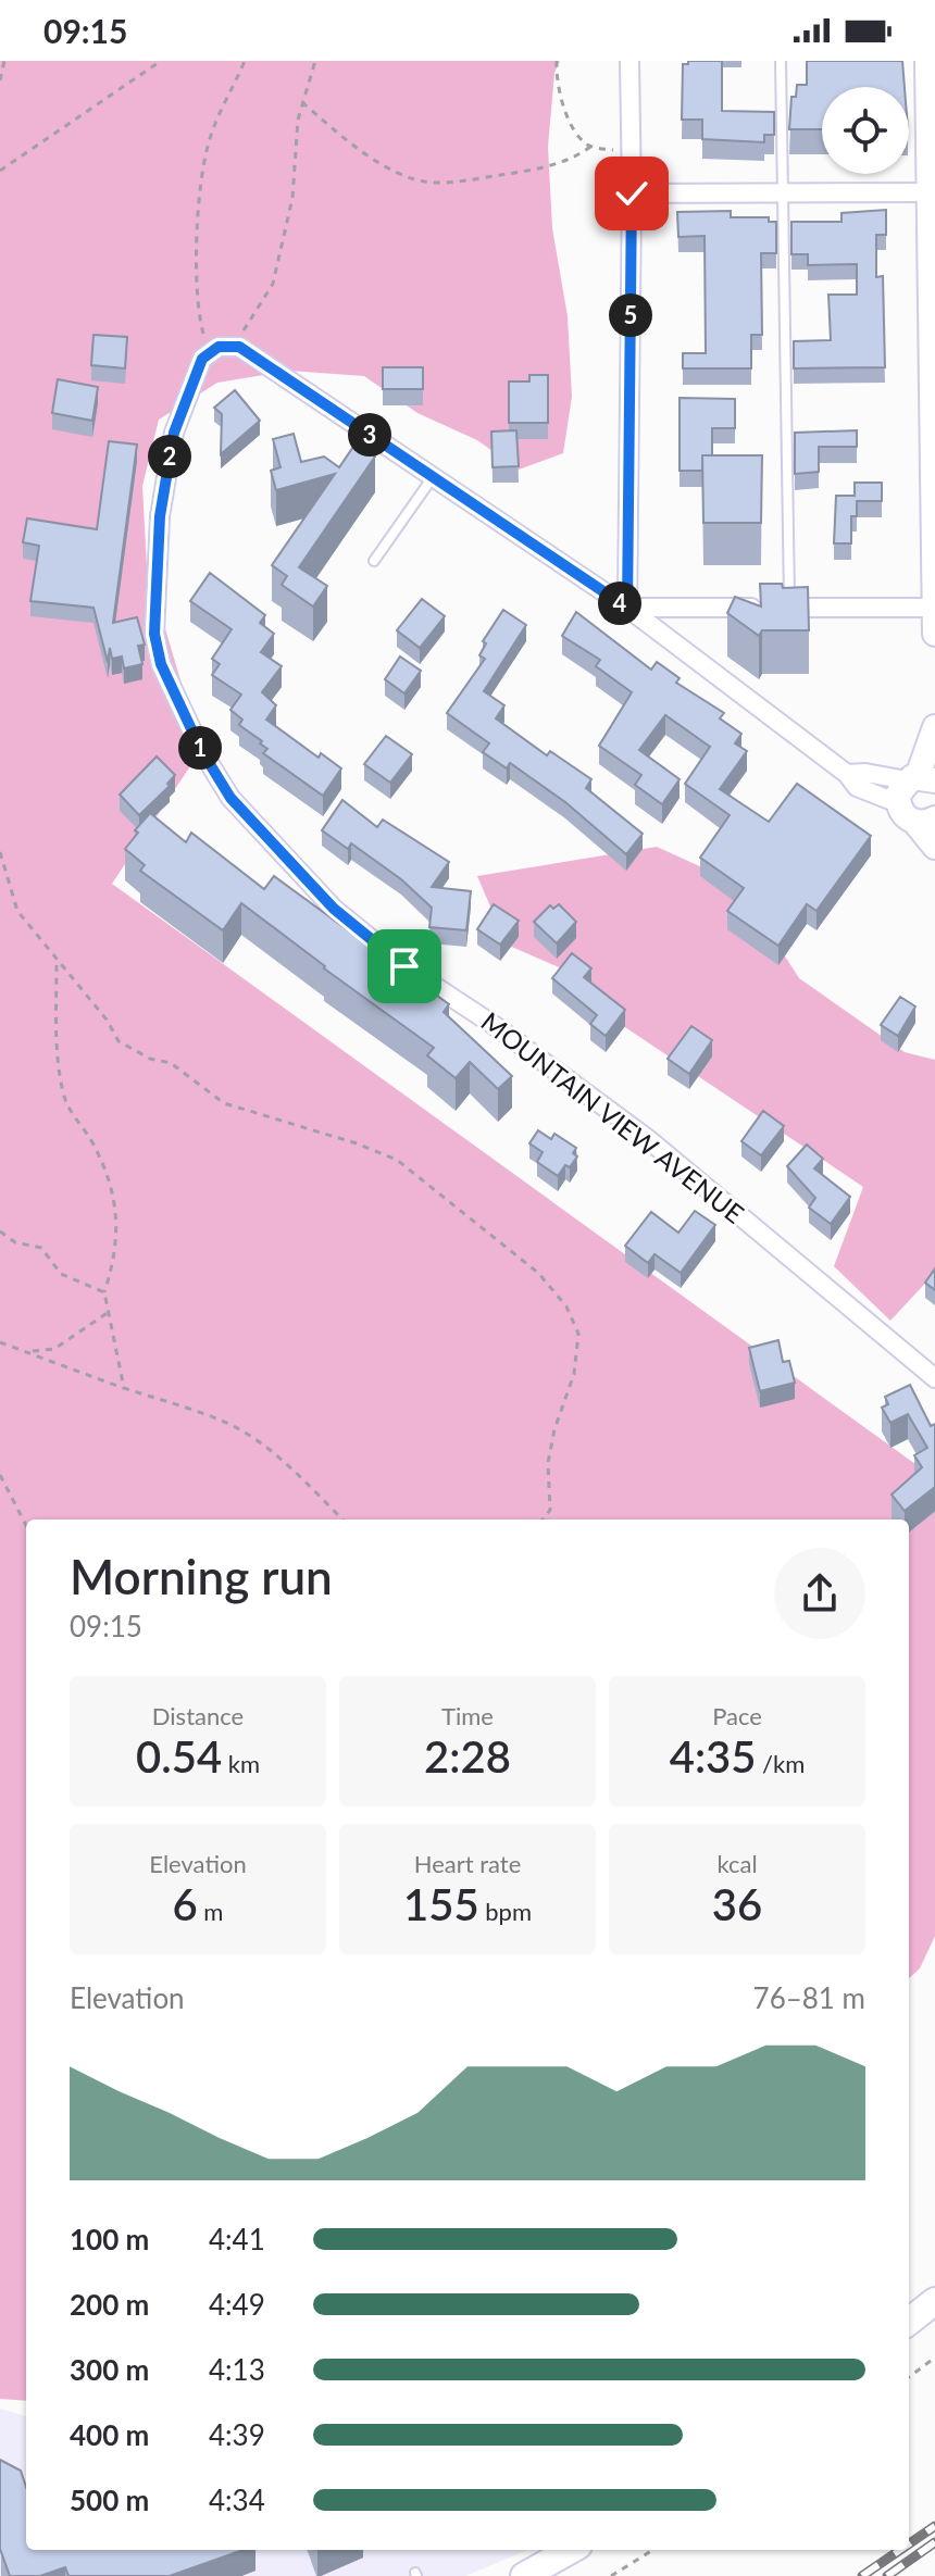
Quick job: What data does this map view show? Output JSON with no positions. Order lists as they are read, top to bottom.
{
  "streets": {
    "street": ["MOUNTAIN VIEW AVENUE"]
  },
  "page": {
    "status": "09:15",
    "pins": [
      "5",
      "3",
      "2",
      "4",
      "1"
    ],
    "heading": ["Morning run", "09:15"],
    "stats": [
      ["Distance", "0.54 km"],
      ["Time", "2:28"],
      ["Pace", "4:35 /km"],
      ["Elevation", "6 m"],
      ["Heart rate", "155 bpm"],
      ["kcal", "36"]
    ],
    "chart": ["Elevation", "76–81 m"],
    "list": [
      {
        "name": "100 m",
        "note": "4:41"
      },
      {
        "name": "200 m",
        "note": "4:49"
      },
      {
        "name": "300 m",
        "note": "4:13"
      },
      {
        "name": "400 m",
        "note": "4:39"
      },
      {
        "name": "500 m",
        "note": "4:34"
      }
    ]
  }
}
